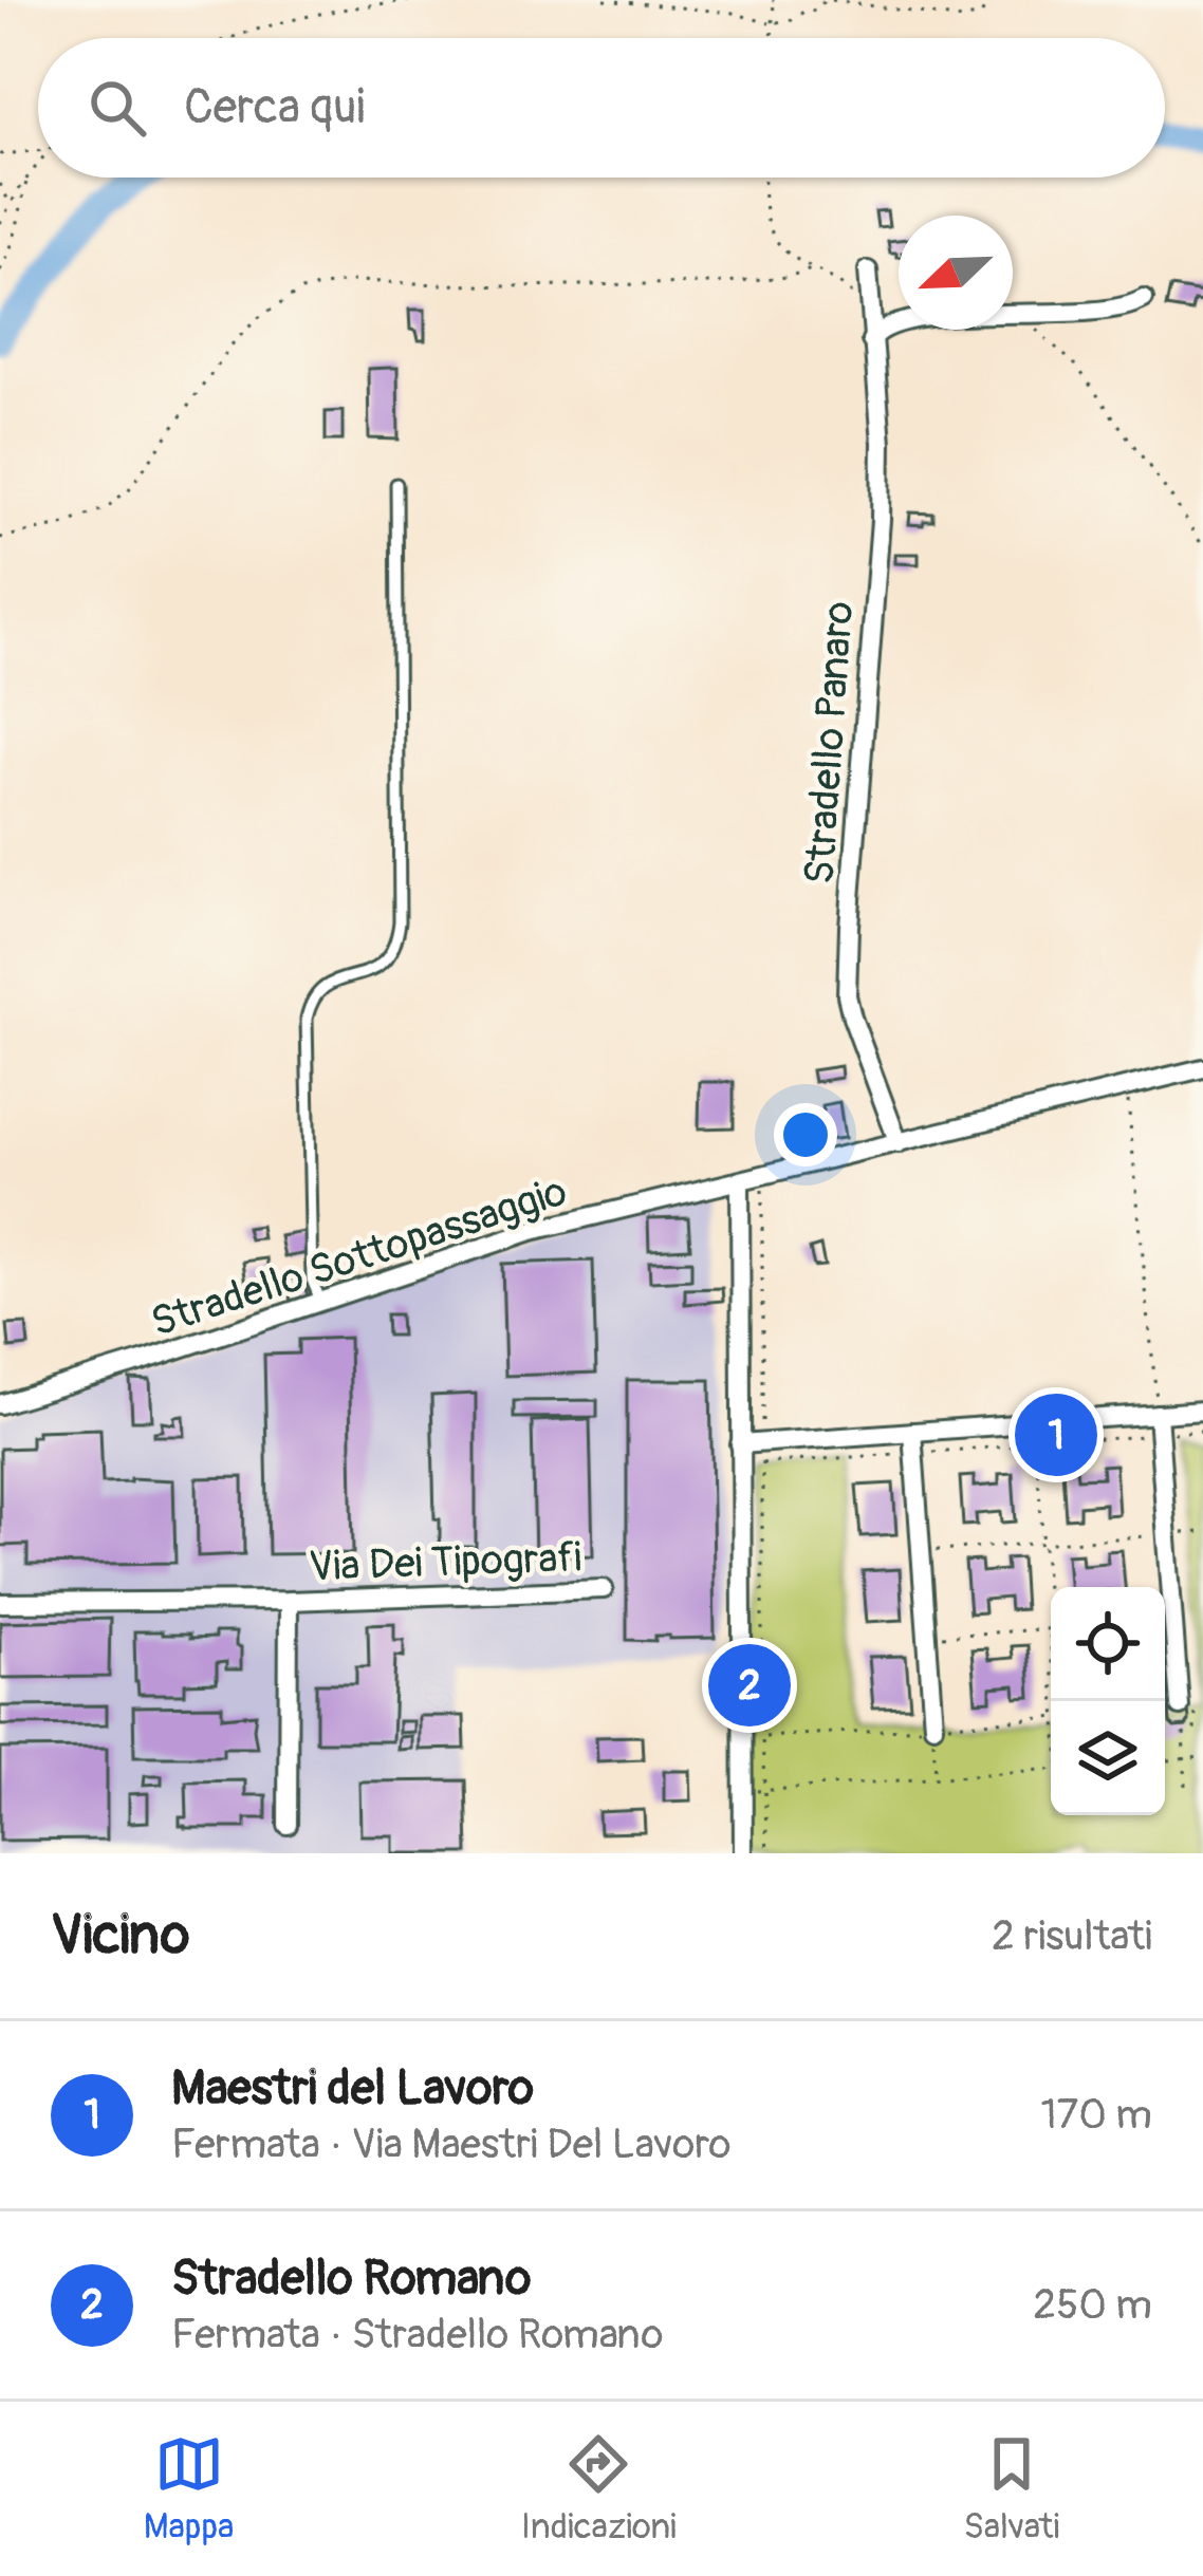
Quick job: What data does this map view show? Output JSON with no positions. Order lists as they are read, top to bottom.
{
  "streets": {
    "street": ["Stradello Panaro", "Stradello Sottopassaggio", "Via Dei Tipografi"]
  },
  "crossings": [
    ["Stradello Panaro", "Stradello Sottopassaggio"]
  ],
  "north": "bottom left",
  "page": {
    "search": "Cerca qui",
    "pins": ["1", "2"],
    "heading": ["Vicino", "2 risultati"],
    "list": [
      {
        "mark": "1",
        "name": "Maestri del Lavoro",
        "note": "Fermata · Via Maestri Del Lavoro",
        "value": "170 m"
      },
      {
        "mark": "2",
        "name": "Stradello Romano",
        "note": "Fermata · Stradello Romano",
        "value": "250 m"
      }
    ],
    "nav": ["Mappa", "Indicazioni", "Salvati"]
  }
}
